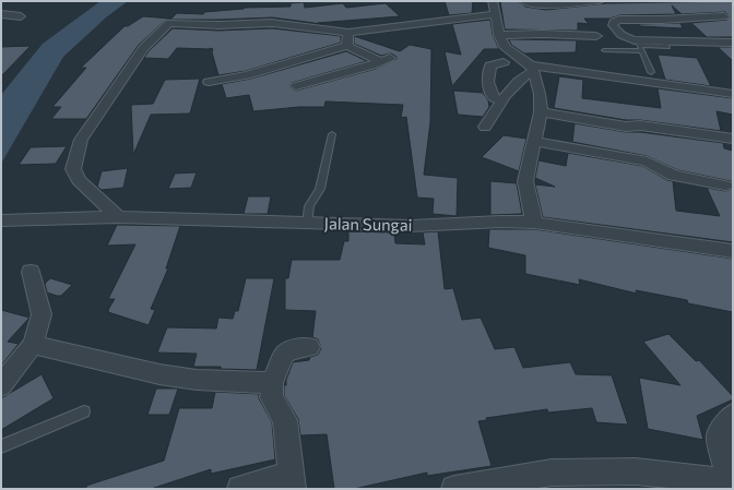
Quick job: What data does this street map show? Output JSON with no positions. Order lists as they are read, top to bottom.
{
  "streets": {
    "street": ["Jalan Sungai"]
  }
}
